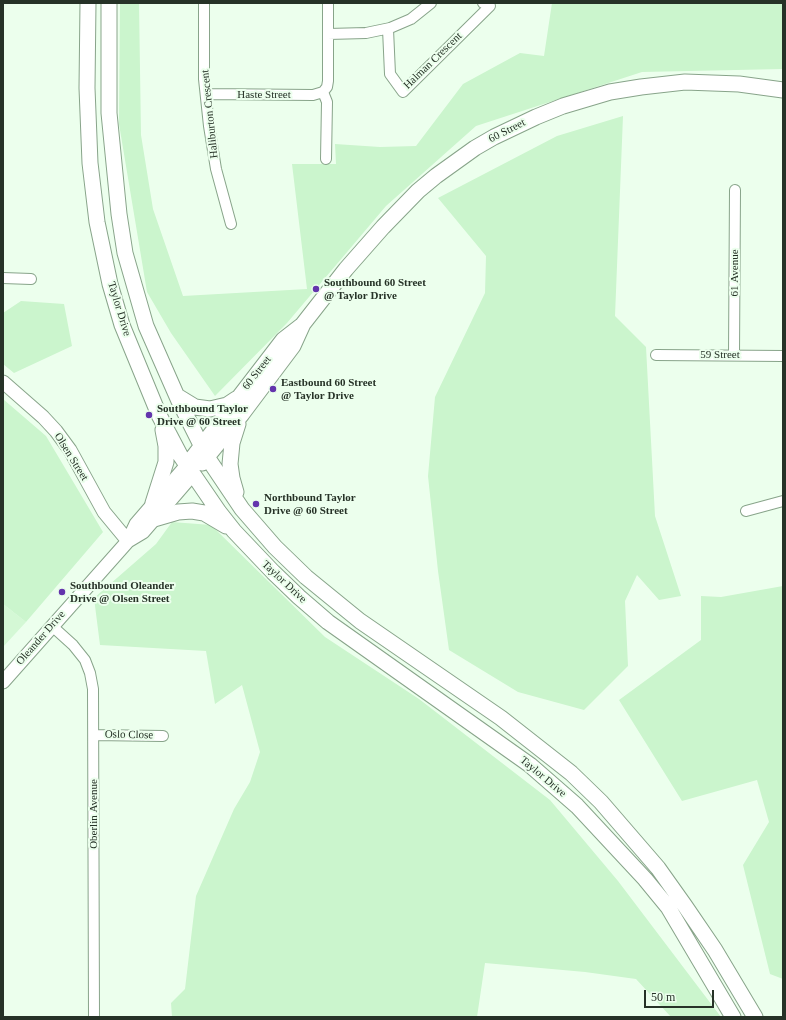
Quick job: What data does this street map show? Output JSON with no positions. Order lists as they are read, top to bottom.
{
  "streets": {
    "main road": ["60 Street", "Taylor Drive"],
    "street": [
      "Halman Crescent",
      "Haste Street",
      "Haliburton Crescent",
      "61 Avenue",
      "59 Street",
      "Olsen Street",
      "Oleander Drive",
      "Oslo Close",
      "Oberlin Avenue"
    ]
  },
  "crossings": [
    ["Haste Street", "Haliburton Crescent"],
    ["60 Street", "Taylor Drive"],
    ["61 Avenue", "59 Street"],
    ["Taylor Drive", "Oleander Drive"],
    ["Olsen Street", "Oleander Drive"],
    ["Oleander Drive", "Oberlin Avenue"],
    ["Oslo Close", "Oberlin Avenue"]
  ],
  "places": [
    "Southbound 60 Street @ Taylor Drive",
    "Eastbound 60 Street @ Taylor Drive",
    "Southbound Taylor Drive @ 60 Street",
    "Northbound Taylor Drive @ 60 Street",
    "Southbound Oleander Drive @ Olsen Street"
  ],
  "scale_bar": "50 m"
}
